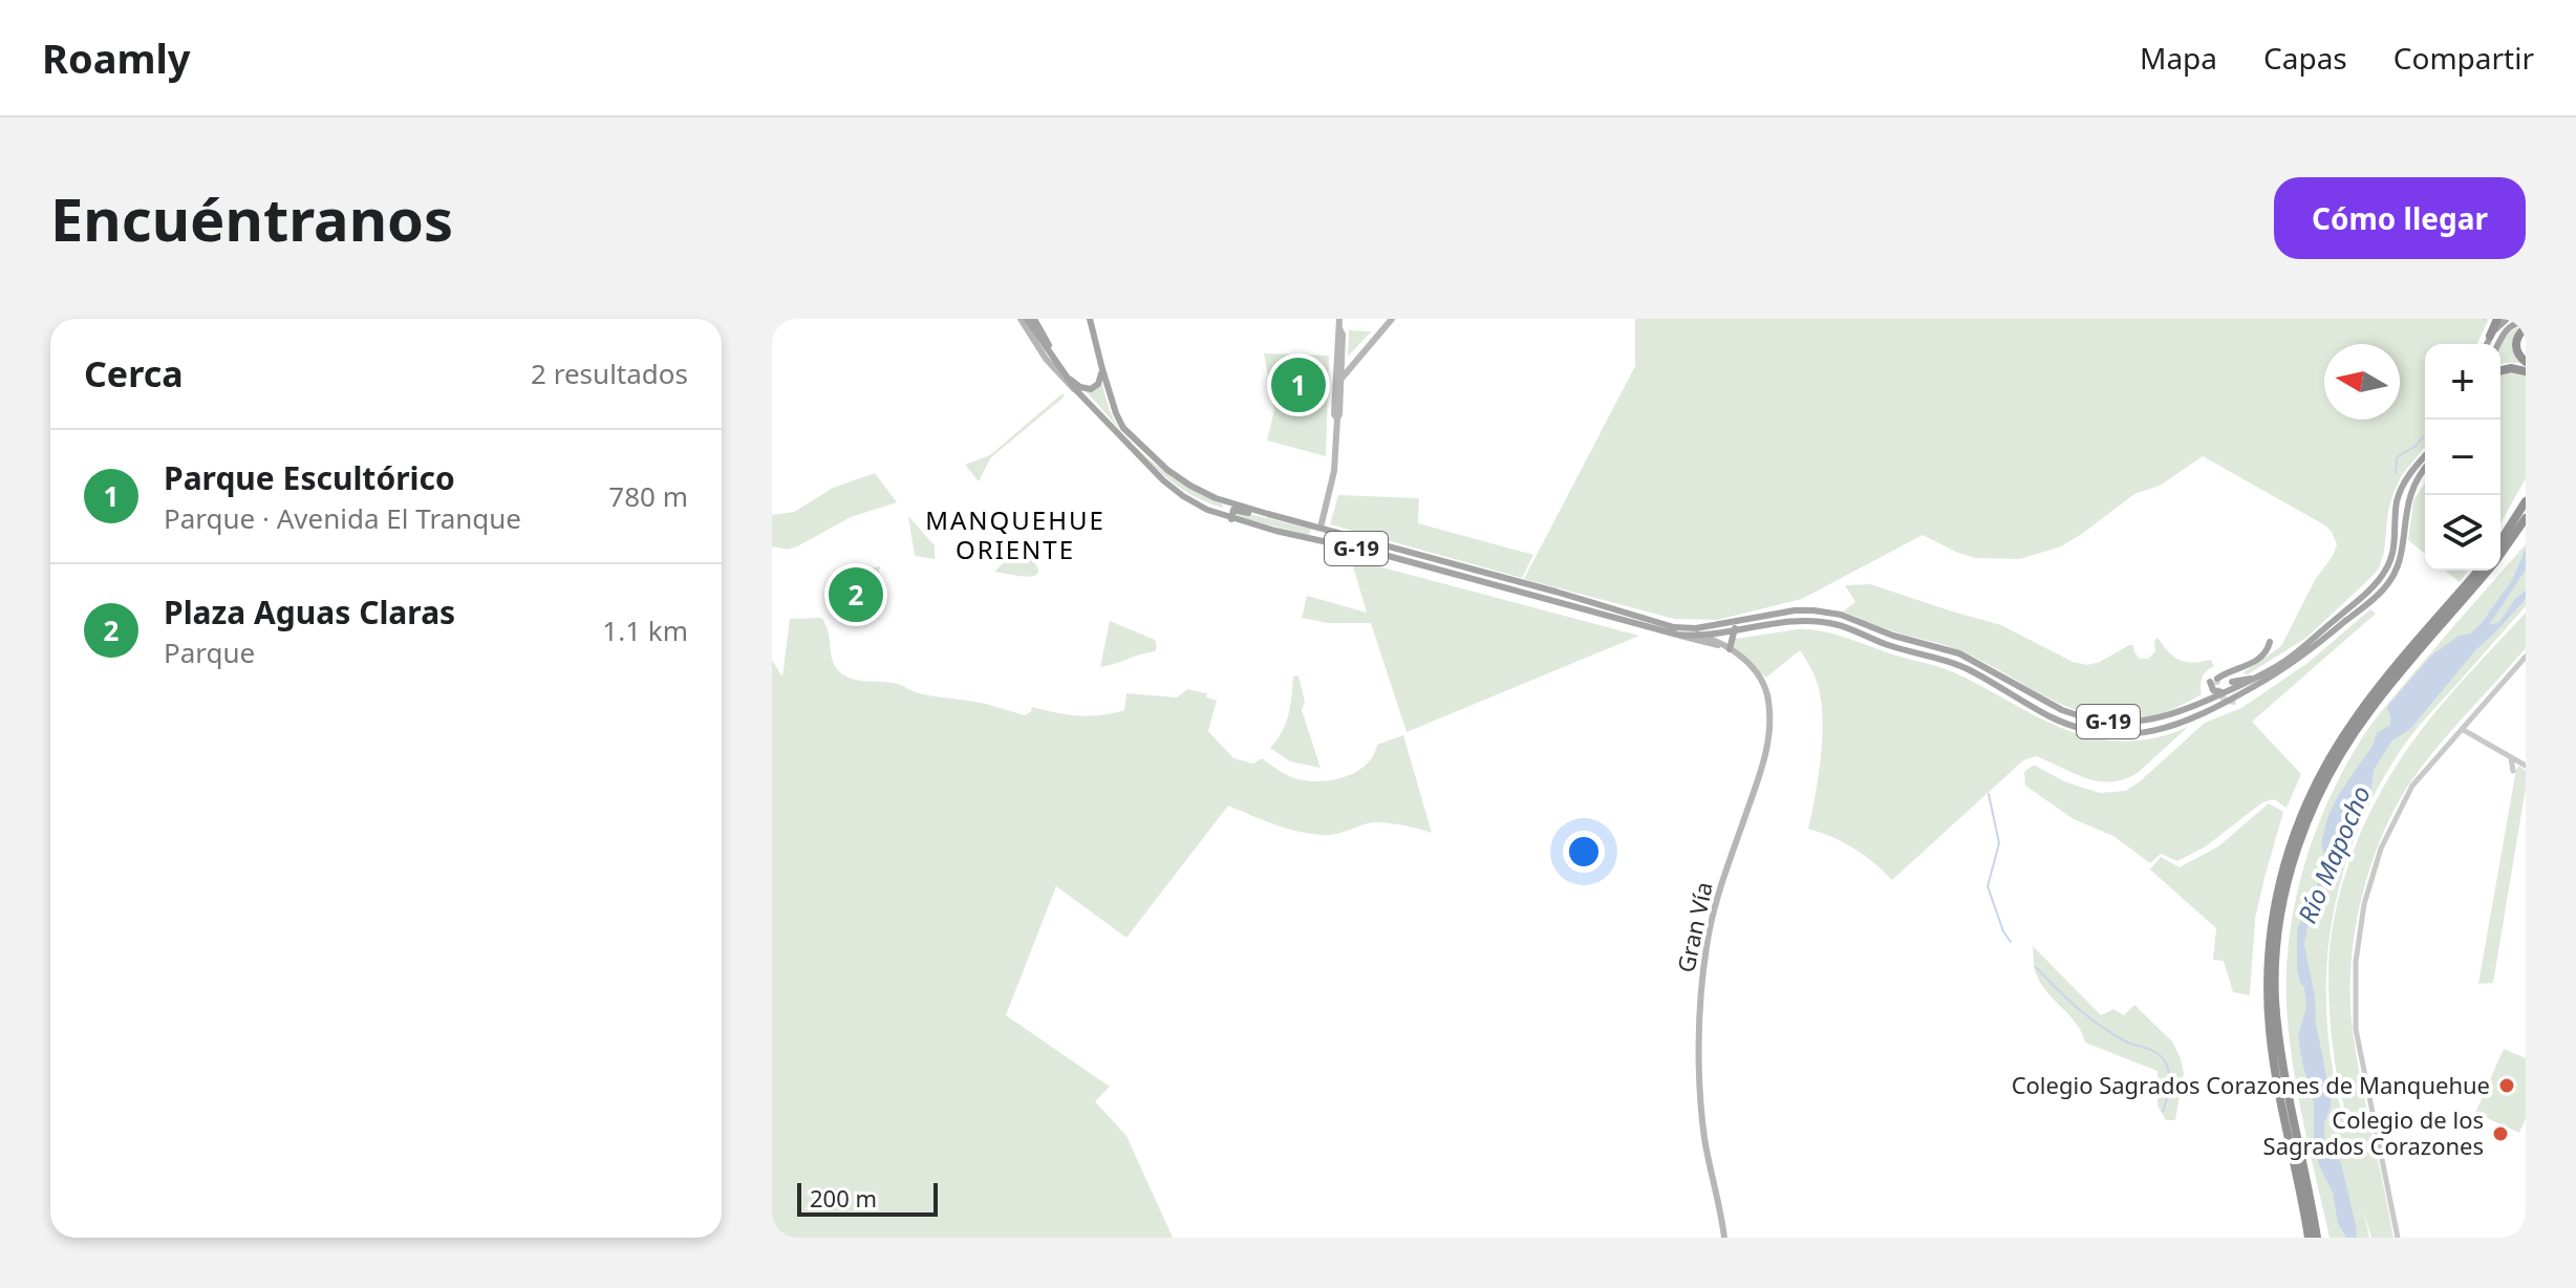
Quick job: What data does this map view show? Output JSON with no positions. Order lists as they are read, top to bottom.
{
  "streets": {
    "main road": ["G-19", "Gran Vía"]
  },
  "crossings": [
    ["G-19", "Gran Vía"]
  ],
  "districts": ["MANQUEHUE ORIENTE"],
  "water": ["Río Mapocho"],
  "places": ["Colegio Sagrados Corazones de Manquehue", "Colegio de los Sagrados Corazones"],
  "scale_bar": "200 m",
  "north": "left",
  "page": {
    "header": "Roamly",
    "nav": ["Mapa", "Capas", "Compartir"],
    "buttons": "Cómo llegar",
    "title": "Encuéntranos",
    "heading": ["Cerca", "2 resultados"],
    "map_buttons": ["+", "−"],
    "pins": ["1", "2"],
    "list": [
      {
        "mark": "1",
        "name": "Parque Escultórico",
        "note": "Parque · Avenida El Tranque",
        "value": "780 m"
      },
      {
        "mark": "2",
        "name": "Plaza Aguas Claras",
        "note": "Parque",
        "value": "1.1 km"
      }
    ],
    "scale": "200 m"
  }
}
